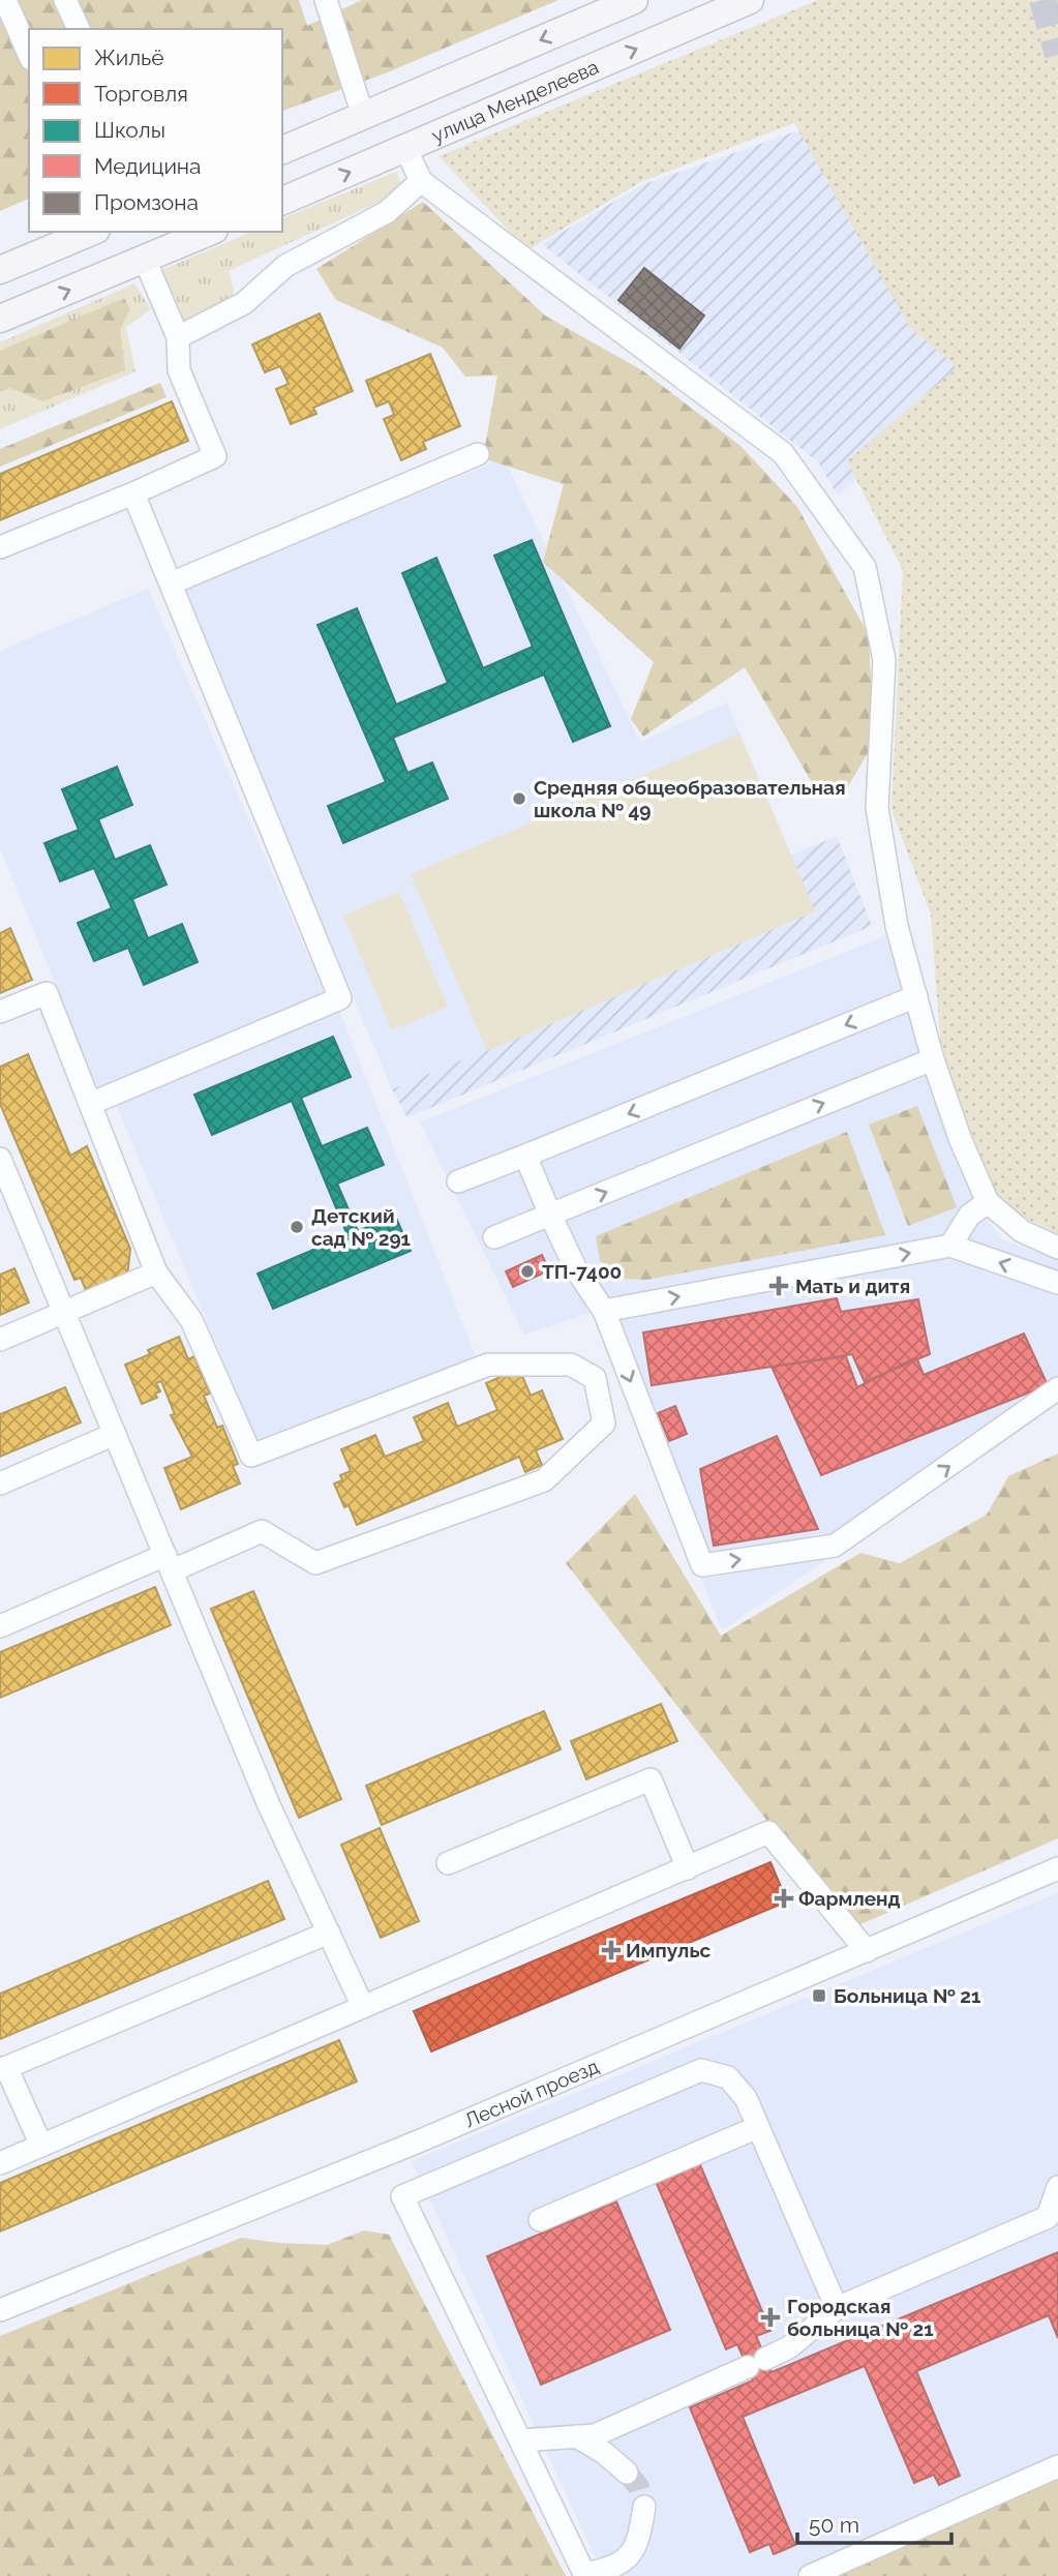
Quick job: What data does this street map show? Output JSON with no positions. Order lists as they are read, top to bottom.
{
  "streets": {
    "main road": ["улица Менделеева"],
    "street": ["Лесной проезд"]
  },
  "places": {
    "other": ["Средняя общеобразовательная школа № 49", "Детский сад № 291", "ТП-7400"],
    "health": [
      "Мать и дитя",
      "Фармленд",
      "Импульс",
      "Городская больница № 21"
    ],
    "transit": ["Больница № 21"]
  },
  "legend": [
    "Жильё",
    "Торговля",
    "Школы",
    "Медицина",
    "Промзона"
  ],
  "scale_bar": "50 m"
}
